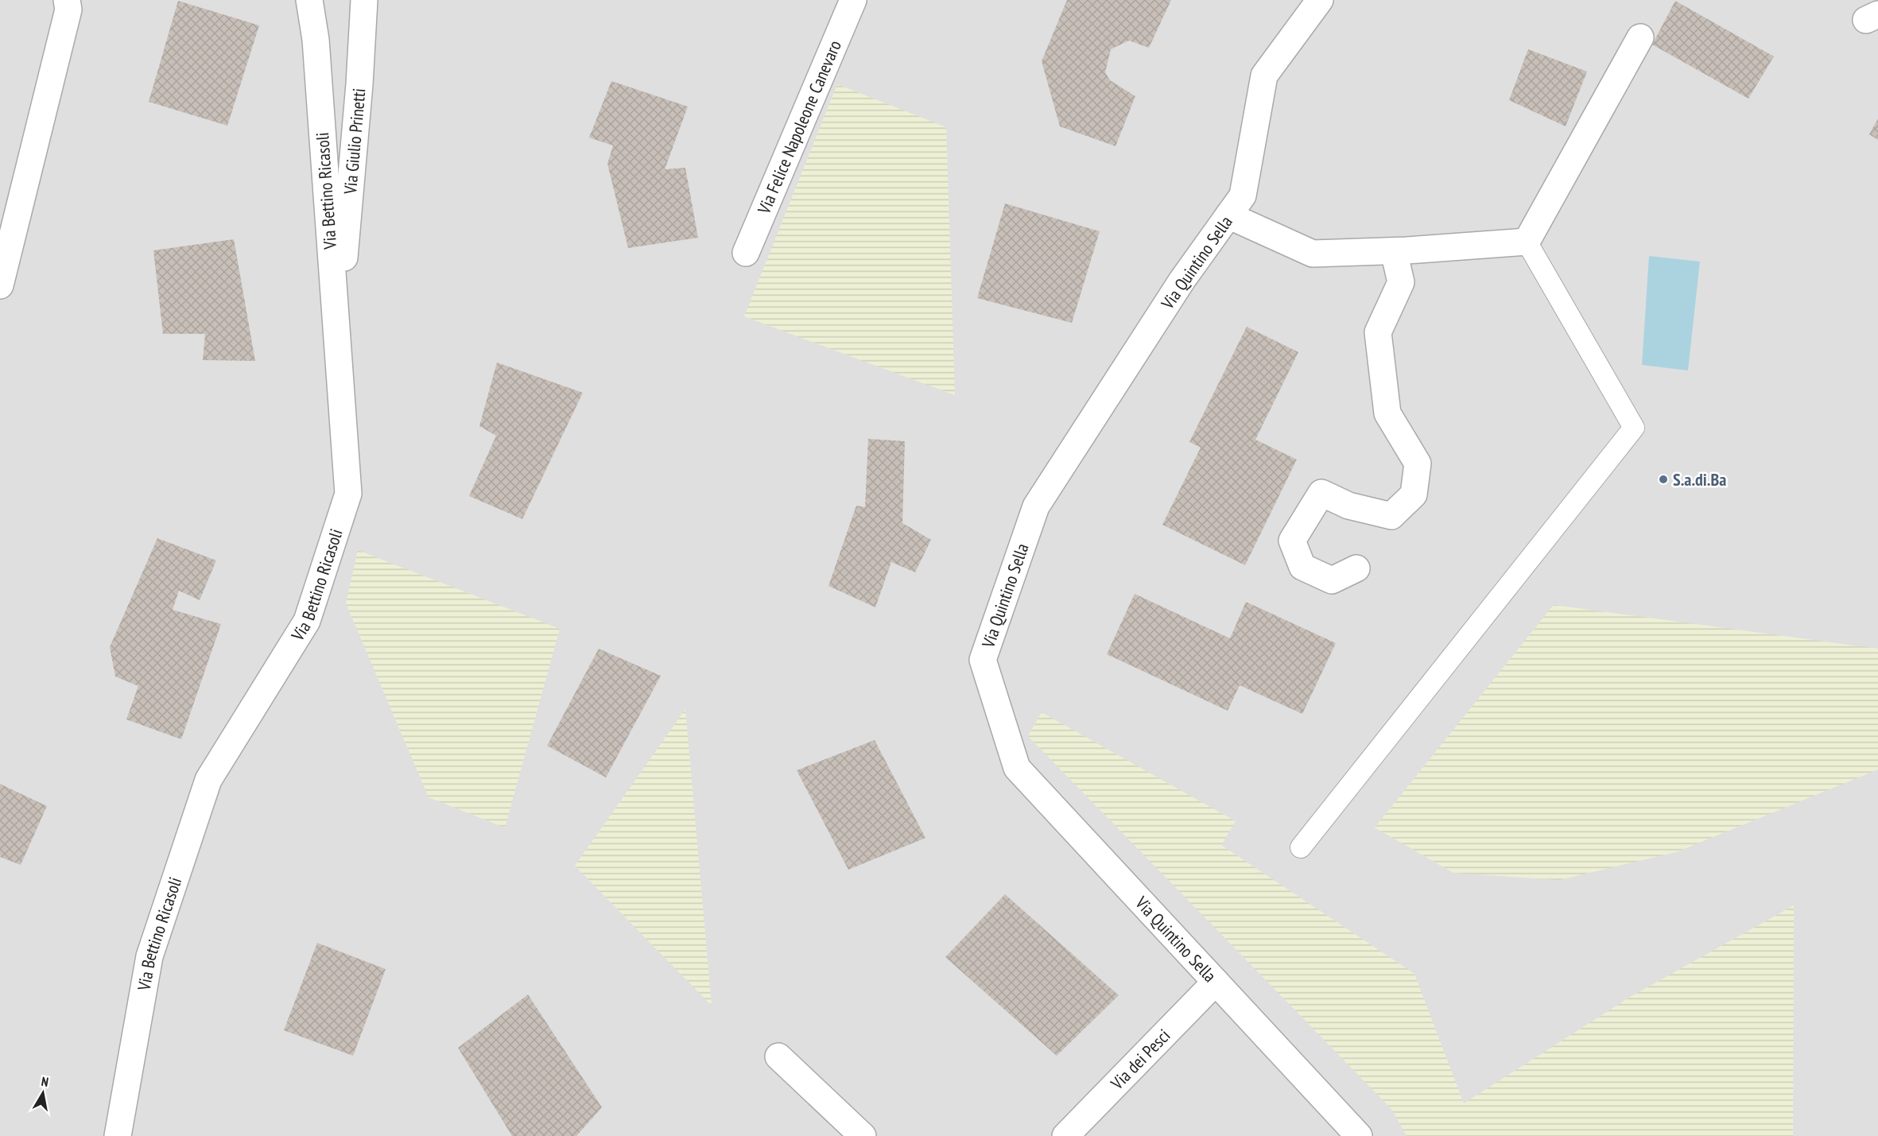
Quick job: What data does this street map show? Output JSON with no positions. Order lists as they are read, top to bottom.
{
  "streets": {
    "street": [
      "Via Felice Napoleone Canevaro",
      "Via Giulio Prinetti",
      "Via Bettino Ricasoli",
      "Via Quintino Sella",
      "Via dei Pesci"
    ]
  },
  "crossings": [
    ["Via Giulio Prinetti", "Via Bettino Ricasoli"],
    ["Via Quintino Sella", "Via dei Pesci"]
  ],
  "places": ["S.a.di.Ba"],
  "north": "top"
}
